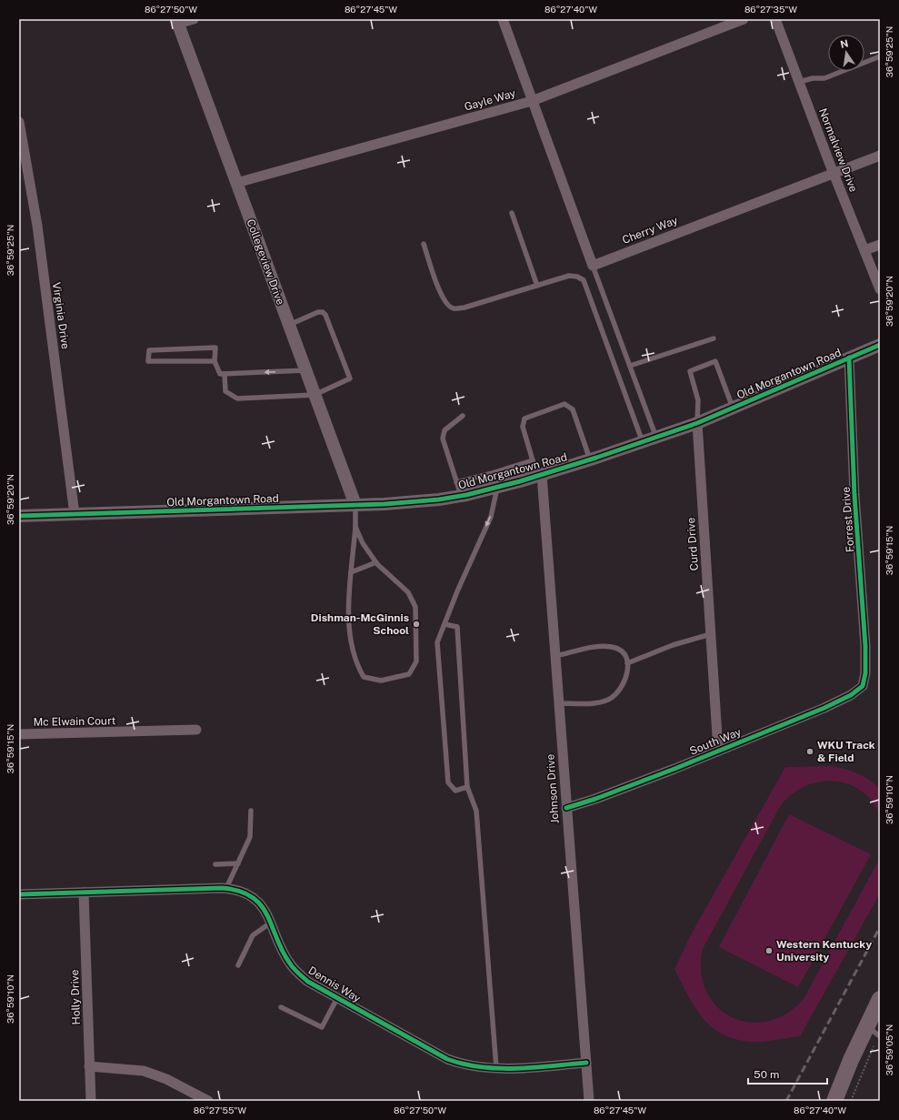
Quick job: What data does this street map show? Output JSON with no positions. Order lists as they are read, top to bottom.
{
  "streets": {
    "street": [
      "Gayle Way",
      "Normalview Drive",
      "Cherry Way",
      "Collegeview Drive",
      "Virginia Drive",
      "Old Morgantown Road",
      "Forrest Drive",
      "Curd Drive",
      "Mc Elwain Court",
      "South Way",
      "Johnson Drive",
      "Dennis Way",
      "Holly Drive"
    ]
  },
  "crossings": [
    ["Gayle Way", "Collegeview Drive"],
    ["Normalview Drive", "Cherry Way"],
    ["Collegeview Drive", "Old Morgantown Road"],
    ["Virginia Drive", "Old Morgantown Road"],
    ["Old Morgantown Road", "Forrest Drive"],
    ["Old Morgantown Road", "Curd Drive"],
    ["Old Morgantown Road", "Johnson Drive"],
    ["Forrest Drive", "South Way"],
    ["Curd Drive", "South Way"],
    ["South Way", "Johnson Drive"],
    ["Johnson Drive", "Dennis Way"],
    ["Dennis Way", "Holly Drive"]
  ],
  "places": ["Dishman-McGinnis School", "WKU Track & Field", "Western Kentucky University"],
  "scale_bar": "50 m",
  "north": "top",
  "coordinates": [
    "86°27'50\"W",
    "86°27'45\"W",
    "86°27'40\"W",
    "86°27'35\"W",
    "36°59'25\"N",
    "36°59'20\"N",
    "36°59'15\"N",
    "36°59'10\"N",
    "36°59'05\"N",
    "86°27'55\"W"
  ]
}
